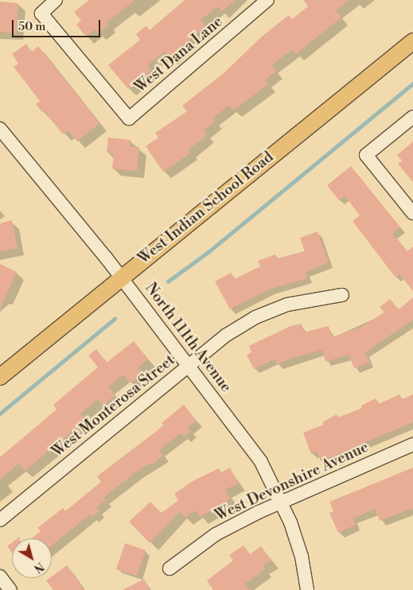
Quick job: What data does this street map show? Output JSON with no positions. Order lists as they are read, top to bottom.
{
  "streets": {
    "main road": ["West Indian School Road"],
    "street": [
      "West Dana Lane",
      "North 111th Avenue",
      "West Monterosa Street",
      "West Devonshire Avenue"
    ]
  },
  "crossings": [
    ["West Indian School Road", "North 111th Avenue"],
    ["North 111th Avenue", "West Monterosa Street"],
    ["North 111th Avenue", "West Devonshire Avenue"]
  ],
  "scale_bar": "50 m",
  "north": "bottom right"
}
